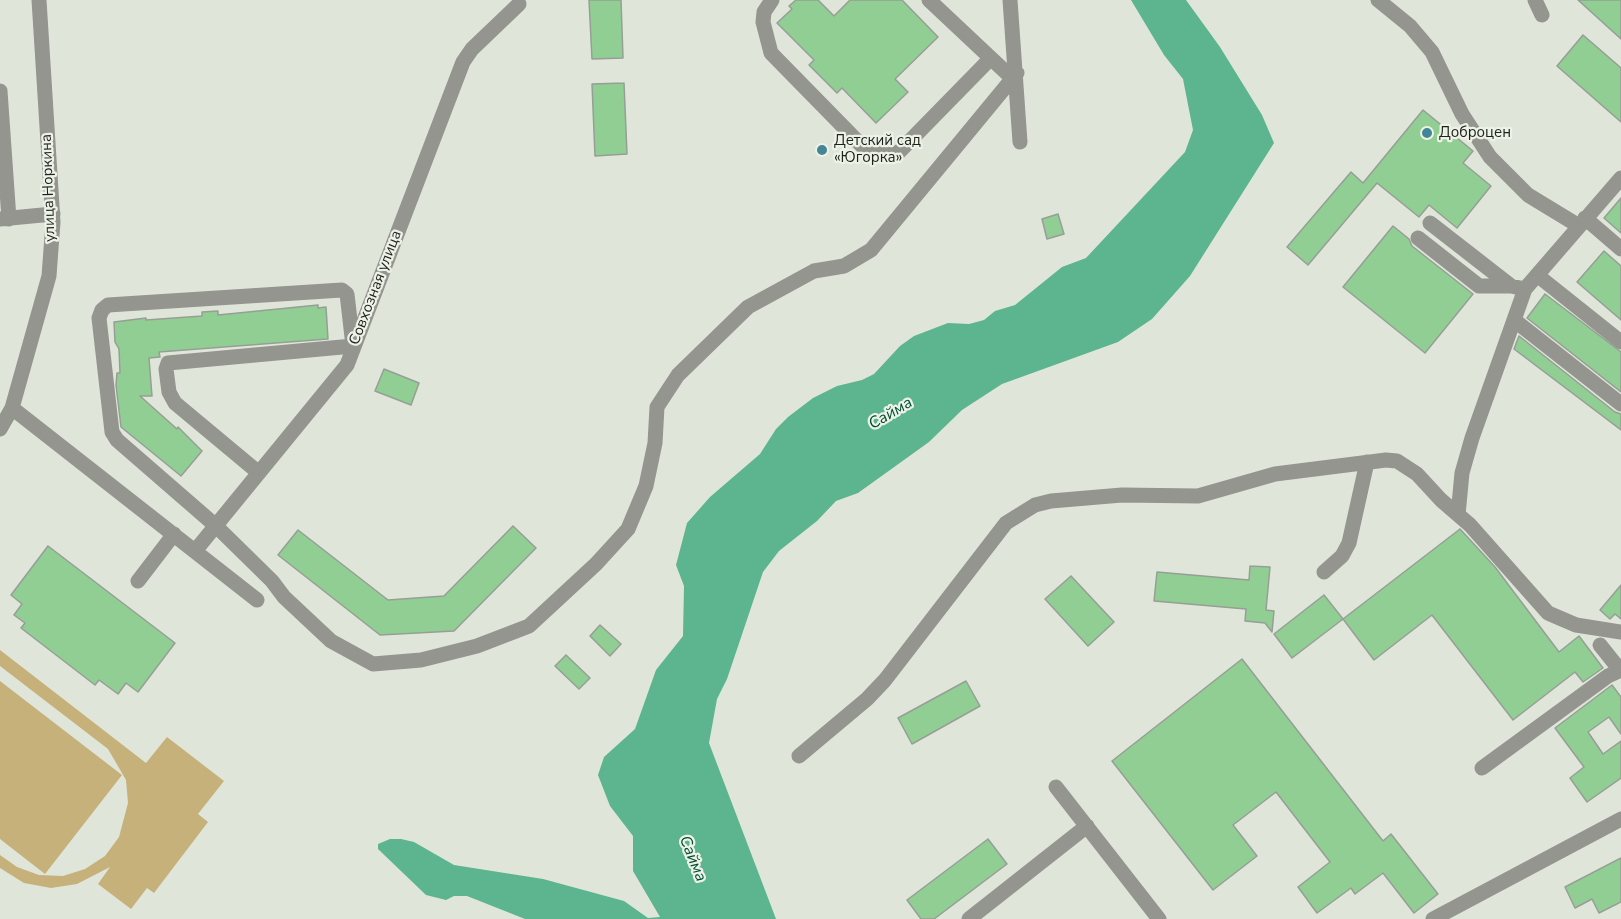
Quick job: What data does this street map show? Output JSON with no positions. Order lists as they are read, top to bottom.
{
  "streets": {
    "street": ["улица Норкина", "Совхозная улица"]
  },
  "water": ["Сайма"],
  "places": ["Доброцен", "Детский сад «Югорка»"]
}
